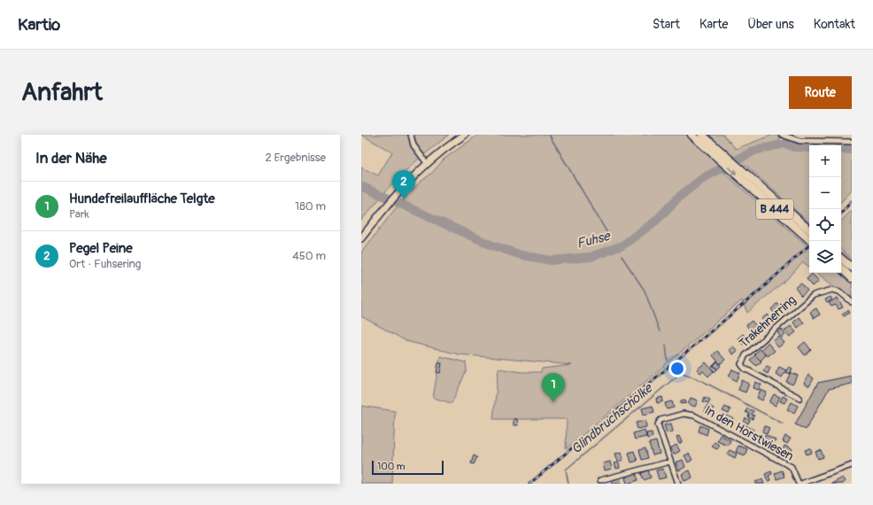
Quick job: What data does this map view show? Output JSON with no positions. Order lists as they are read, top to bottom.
{
  "streets": {
    "highway": ["B 444"],
    "street": ["Trakehnerring", "In den Horstwiesen"]
  },
  "water": ["Fuhse", "Glindbruchschölke"],
  "scale_bar": "100 m",
  "page": {
    "header": "Kartio",
    "nav": [
      "Start",
      "Karte",
      "Über uns",
      "Kontakt"
    ],
    "buttons": "Route",
    "title": "Anfahrt",
    "heading": ["In der Nähe", "2 Ergebnisse"],
    "map_buttons": ["+", "−"],
    "pins": ["2", "1"],
    "list": [
      {
        "mark": "1",
        "name": "Hundefreilauffläche Telgte",
        "note": "Park",
        "value": "180 m"
      },
      {
        "mark": "2",
        "name": "Pegel Peine",
        "note": "Ort · Fuhsering",
        "value": "450 m"
      }
    ],
    "scale": "100 m"
  }
}
